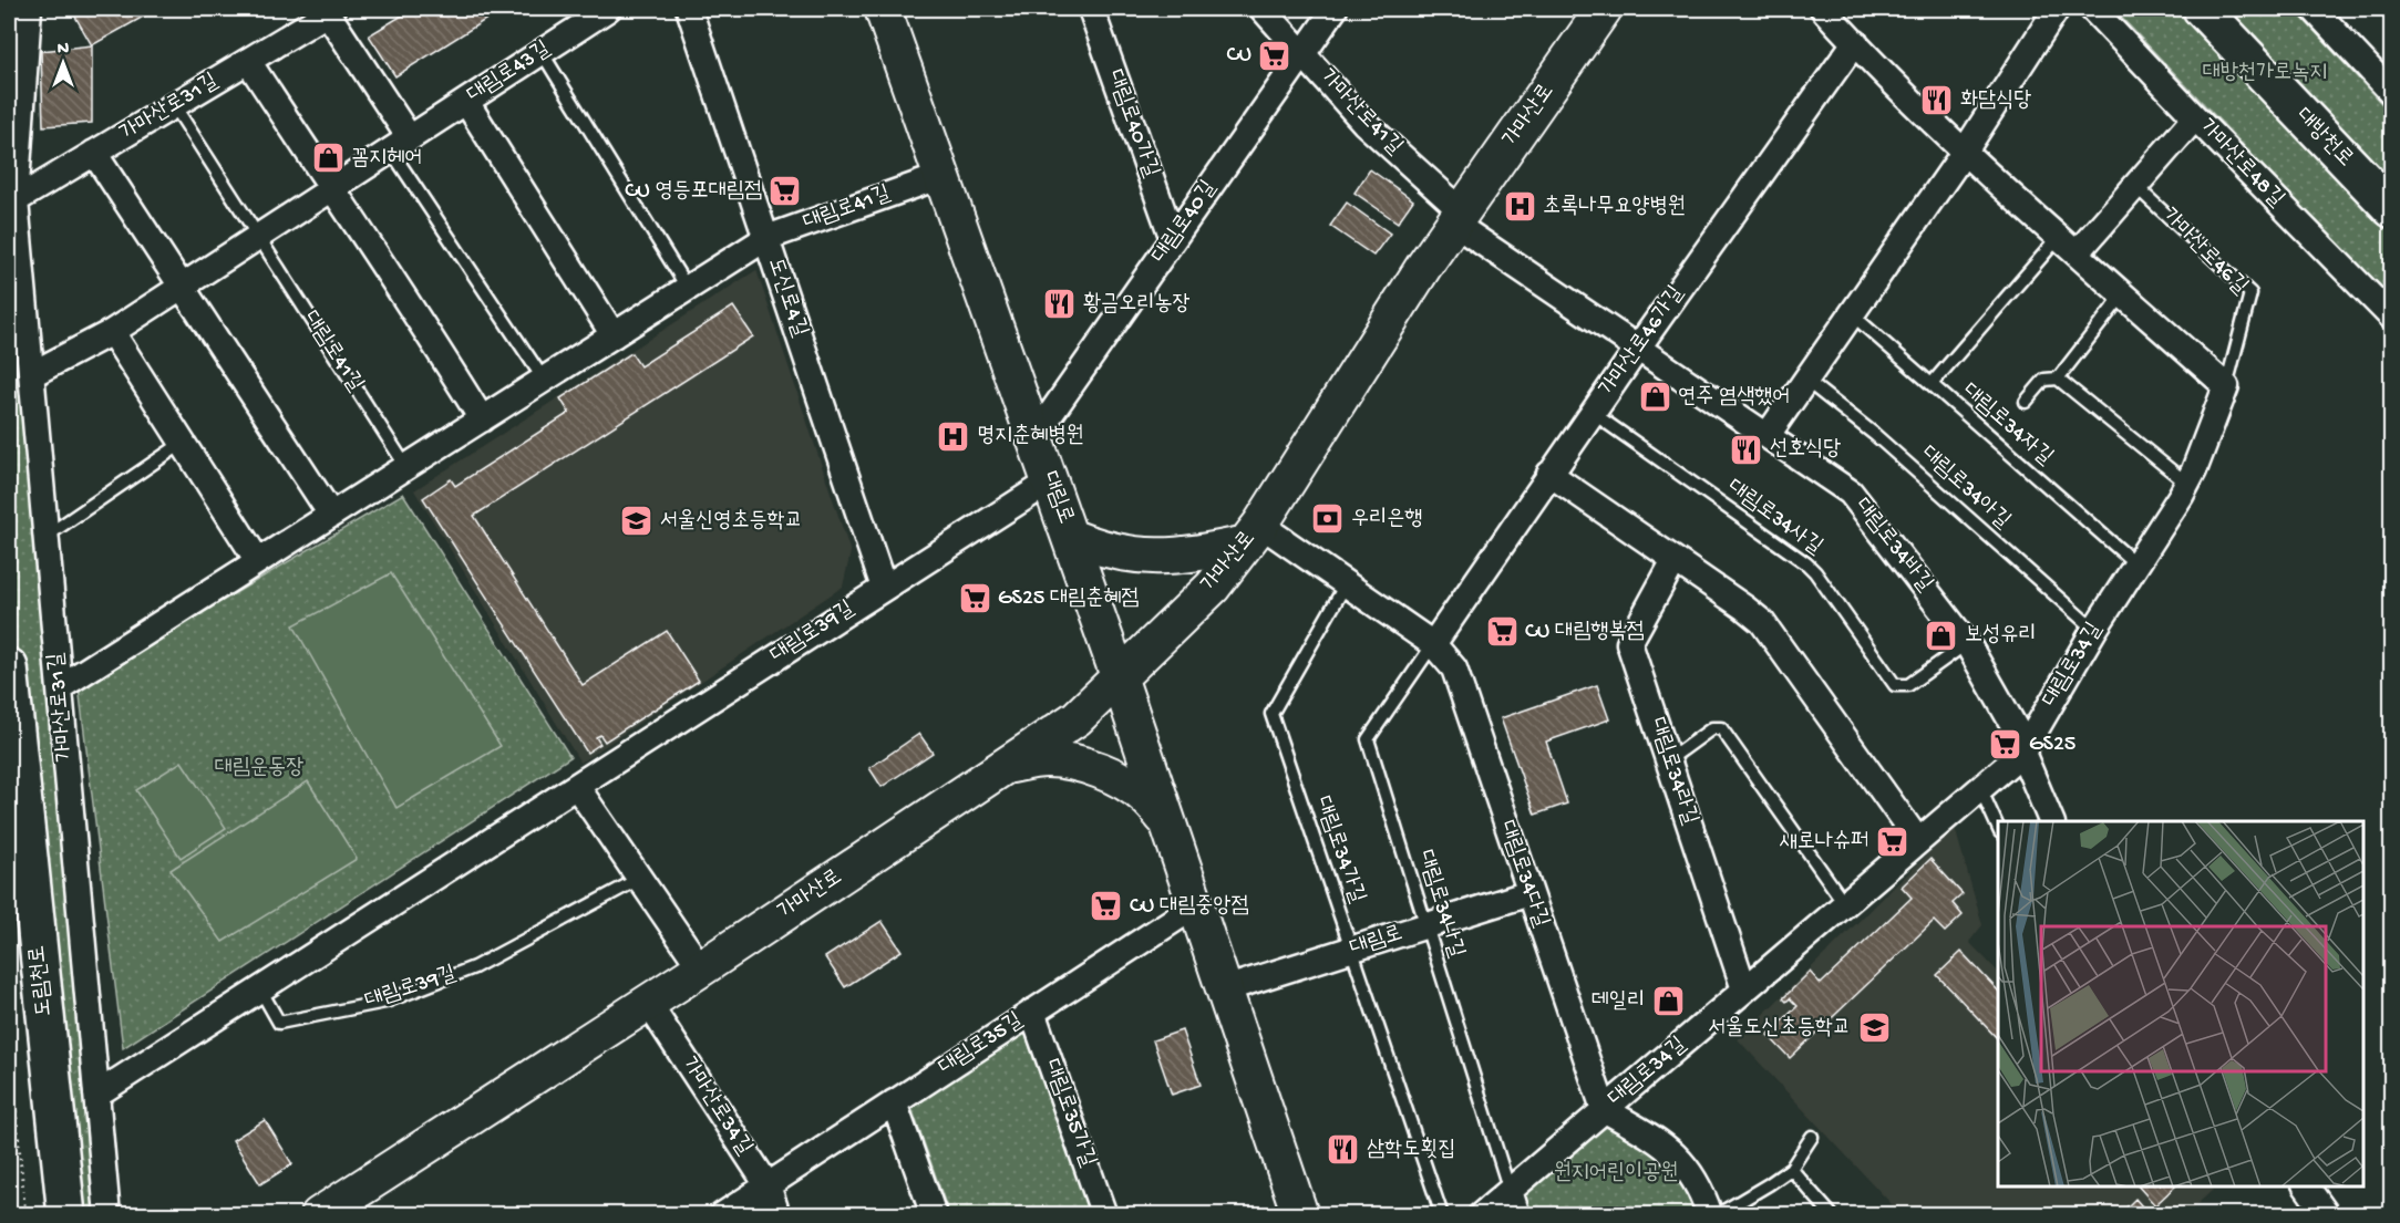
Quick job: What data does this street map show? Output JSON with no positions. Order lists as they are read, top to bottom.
{
  "streets": {
    "main road": [
      "가마산로",
      "대방천로",
      "대림로",
      "도림천로"
    ],
    "street": [
      "대림로43길",
      "가마산로31길",
      "가마산로41길",
      "대림로40가길",
      "가마산로48길",
      "대림로41길",
      "대림로40길",
      "도신로4길",
      "가마산로46가길",
      "대림로34바길",
      "대림로39길",
      "대림로34길",
      "대림로34라길",
      "대림로34다길",
      "대림로35길",
      "가마산로34길",
      "대림로35가길"
    ],
    "lane": [
      "가마산로46길",
      "대림로34자길",
      "대림로34아길",
      "대림로34사길",
      "대림로34가길",
      "대림로34나길"
    ]
  },
  "crossings": [
    ["대림로43길", "가마산로31길"],
    ["대림로43길", "대림로41길"],
    ["가마산로31길", "대림로41길"],
    ["가마산로31길", "대림로39길"],
    ["가마산로41길", "가마산로"],
    ["가마산로41길", "대림로40길"],
    ["가마산로", "가마산로46가길"],
    ["가마산로", "대림로"],
    ["가마산로", "대림로34가길"],
    ["가마산로", "대림로34다길"],
    ["가마산로", "대림로34나길"],
    ["가마산로", "가마산로34길"],
    ["대림로40가길", "대림로40길"],
    ["대림로41길", "도신로4길"],
    ["대림로41길", "대림로"],
    ["대림로40길", "대림로"],
    ["가마산로46길", "대림로34길"],
    ["도신로4길", "대림로39길"],
    ["가마산로46가길", "대림로34사길"],
    ["가마산로46가길", "대림로34바길"],
    ["가마산로46가길", "대림로34다길"],
    ["가마산로46가길", "대림로34나길"],
    ["대림로34자길", "대림로34길"],
    ["대림로34아길", "대림로34길"],
    ["대림로", "대림로39길"],
    ["대림로", "대림로34가길"],
    ["대림로", "대림로34다길"],
    ["대림로", "대림로34나길"],
    ["대림로", "대림로35길"],
    ["대림로34사길", "대림로34바길"],
    ["대림로34바길", "대림로34길"],
    ["대림로34길", "대림로34라길"],
    ["대림로34길", "대림로34다길"],
    ["대림로34길", "대림로34나길"],
    ["대림로34다길", "대림로34나길"],
    ["대림로35길", "가마산로34길"],
    ["대림로35길", "대림로35가길"]
  ],
  "parks": ["대방천가로녹지", "대림운동장", "원지어린이공원"],
  "places": {
    "supermarket": [
      "CU",
      "CU 영등포대림점",
      "GS25 대림춘혜점",
      "CU 대림행복점",
      "GS25",
      "새로나슈퍼",
      "CU 대림중앙점"
    ],
    "restaurant": [
      "화담식당",
      "황금오리농장",
      "선호식당",
      "삼학도횟집"
    ],
    "shop": [
      "꼼지헤어",
      "연주 염색했어",
      "보성유리",
      "데일리"
    ],
    "hospital": ["초록나무요양병원", "명지춘혜병원"],
    "bank": ["우리은행"],
    "school or university": ["서울신영초등학교", "서울도신초등학교"]
  },
  "north": "top"
}
